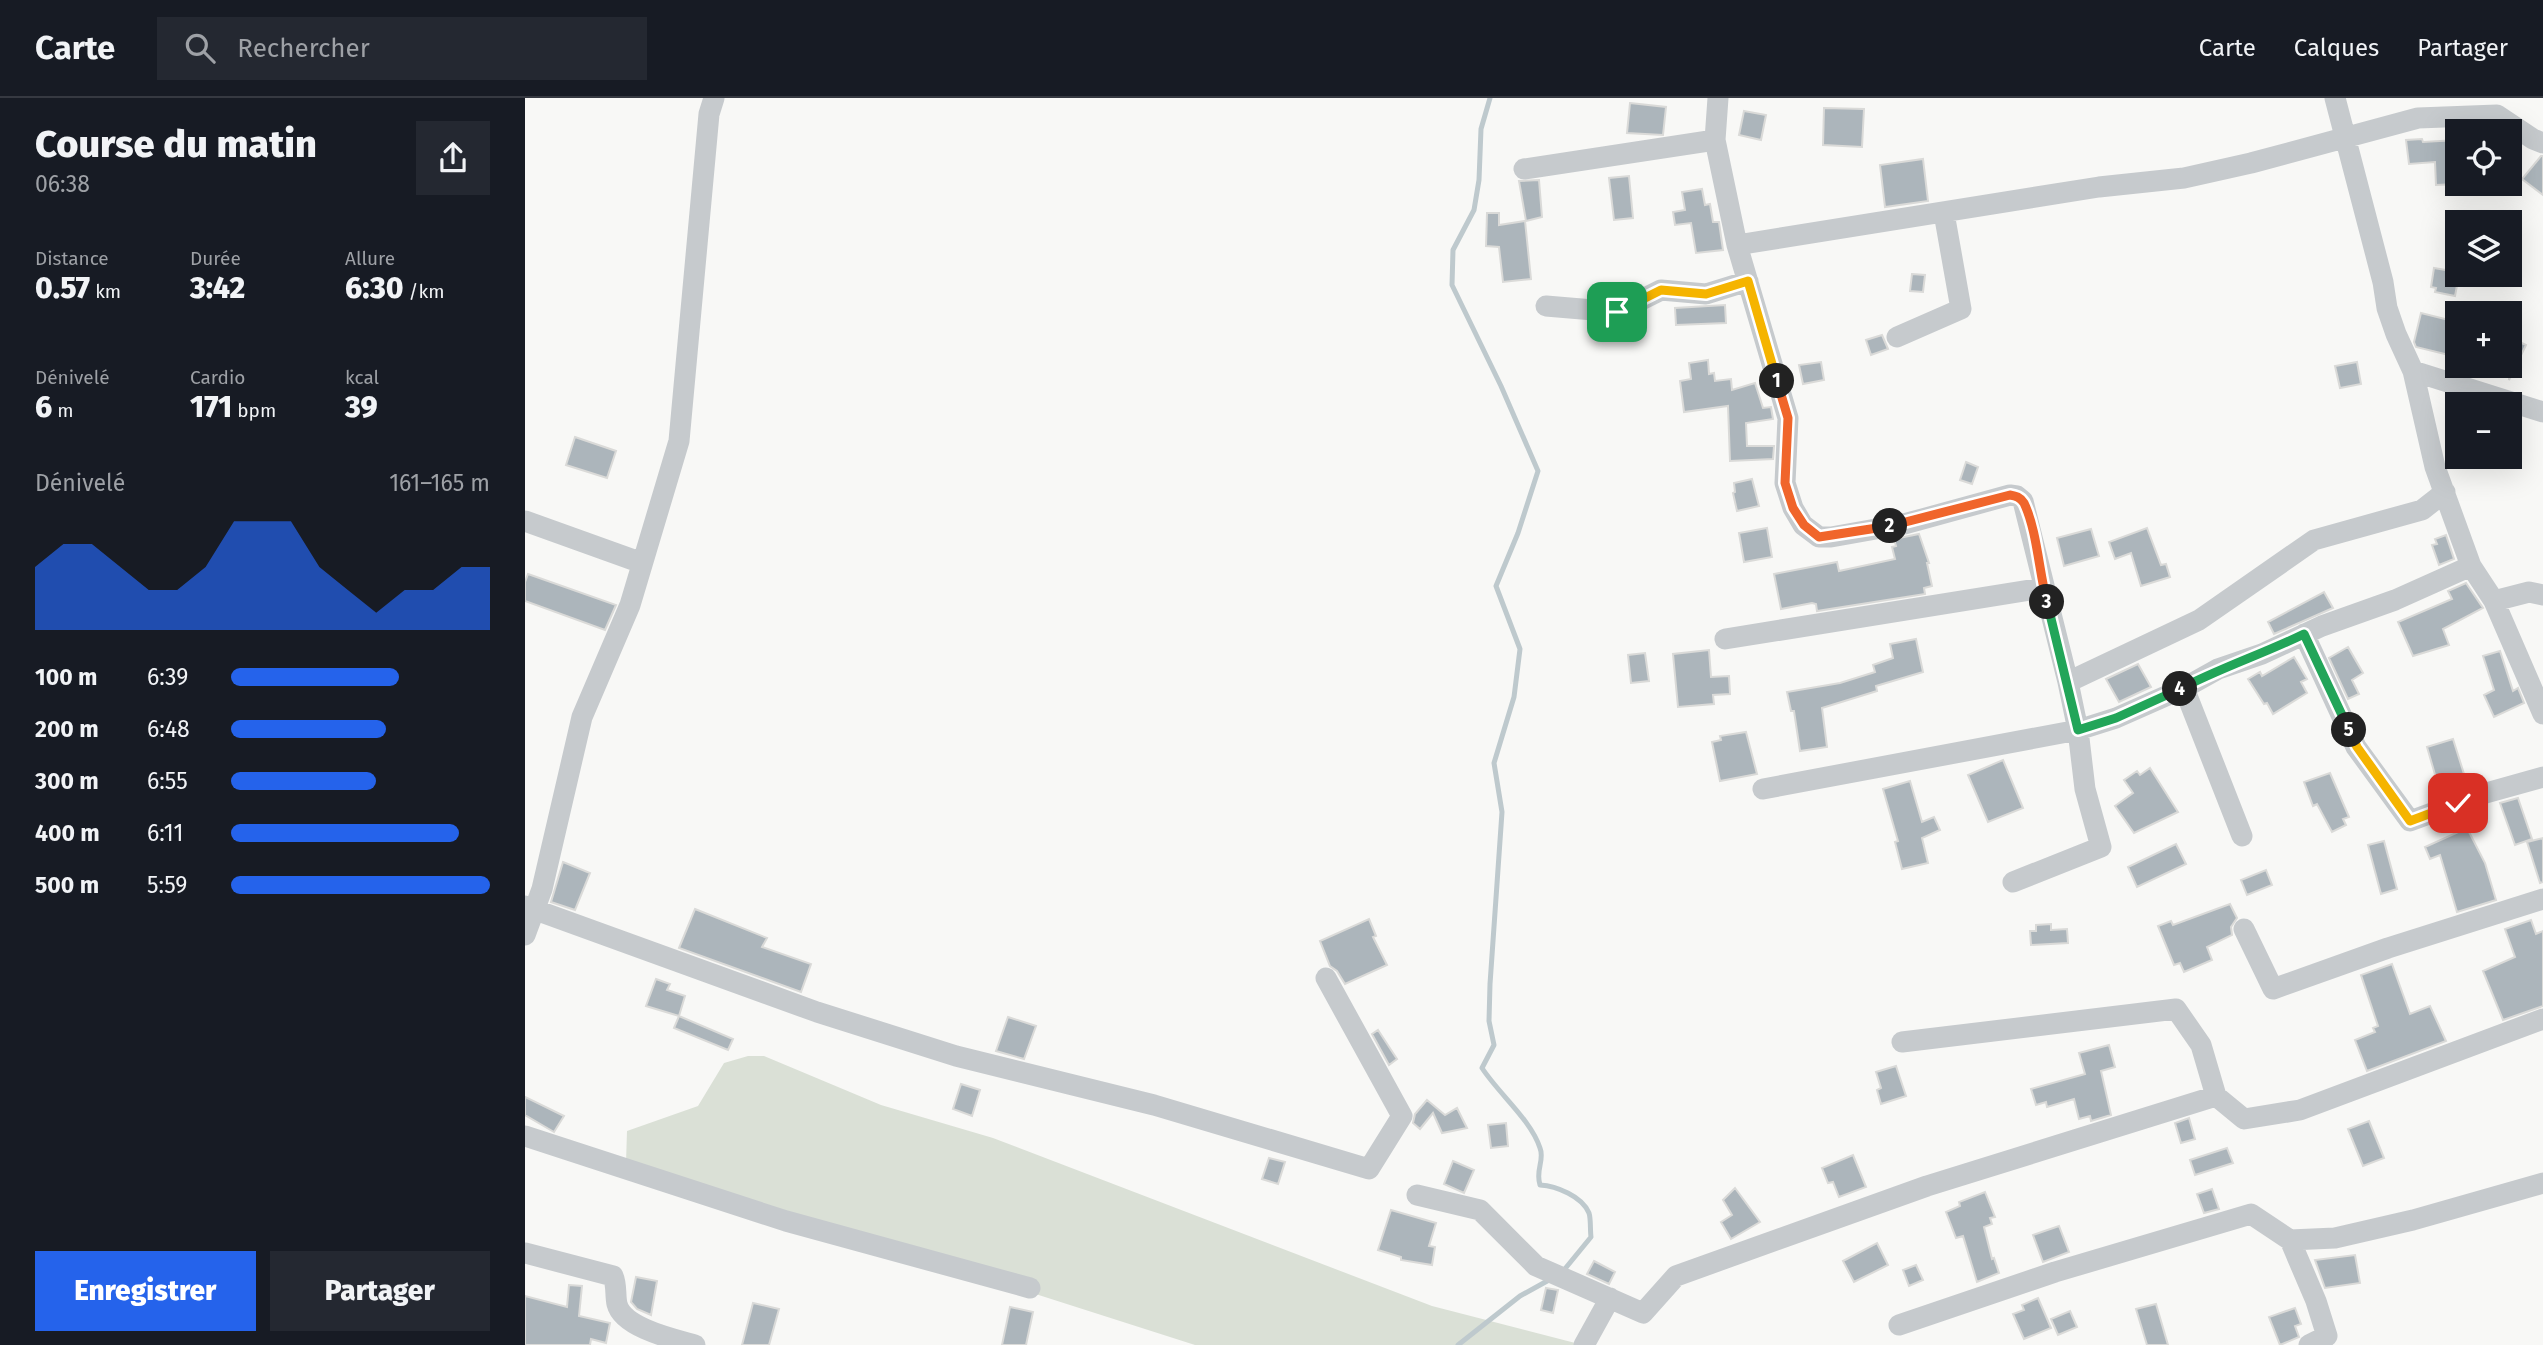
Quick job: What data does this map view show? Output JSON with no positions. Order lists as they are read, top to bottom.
{
  "page": {
    "header": "Carte",
    "search": "Rechercher",
    "nav": ["Carte", "Calques", "Partager"],
    "heading": ["Course du matin", "06:38"],
    "map_buttons": ["+", "−"],
    "stats": [
      ["Distance", "0.57 km"],
      ["Durée", "3:42"],
      ["Allure", "6:30 /km"],
      ["Dénivelé", "6 m"],
      ["Cardio", "171 bpm"],
      ["kcal", "39"]
    ],
    "pins": [
      "1",
      "2",
      "3",
      "4",
      "5"
    ],
    "chart": ["Dénivelé", "161–165 m"],
    "list": [
      {
        "name": "100 m",
        "note": "6:39"
      },
      {
        "name": "200 m",
        "note": "6:48"
      },
      {
        "name": "300 m",
        "note": "6:55"
      },
      {
        "name": "400 m",
        "note": "6:11"
      },
      {
        "name": "500 m",
        "note": "5:59"
      }
    ],
    "buttons": ["Enregistrer", "Partager"]
  }
}
